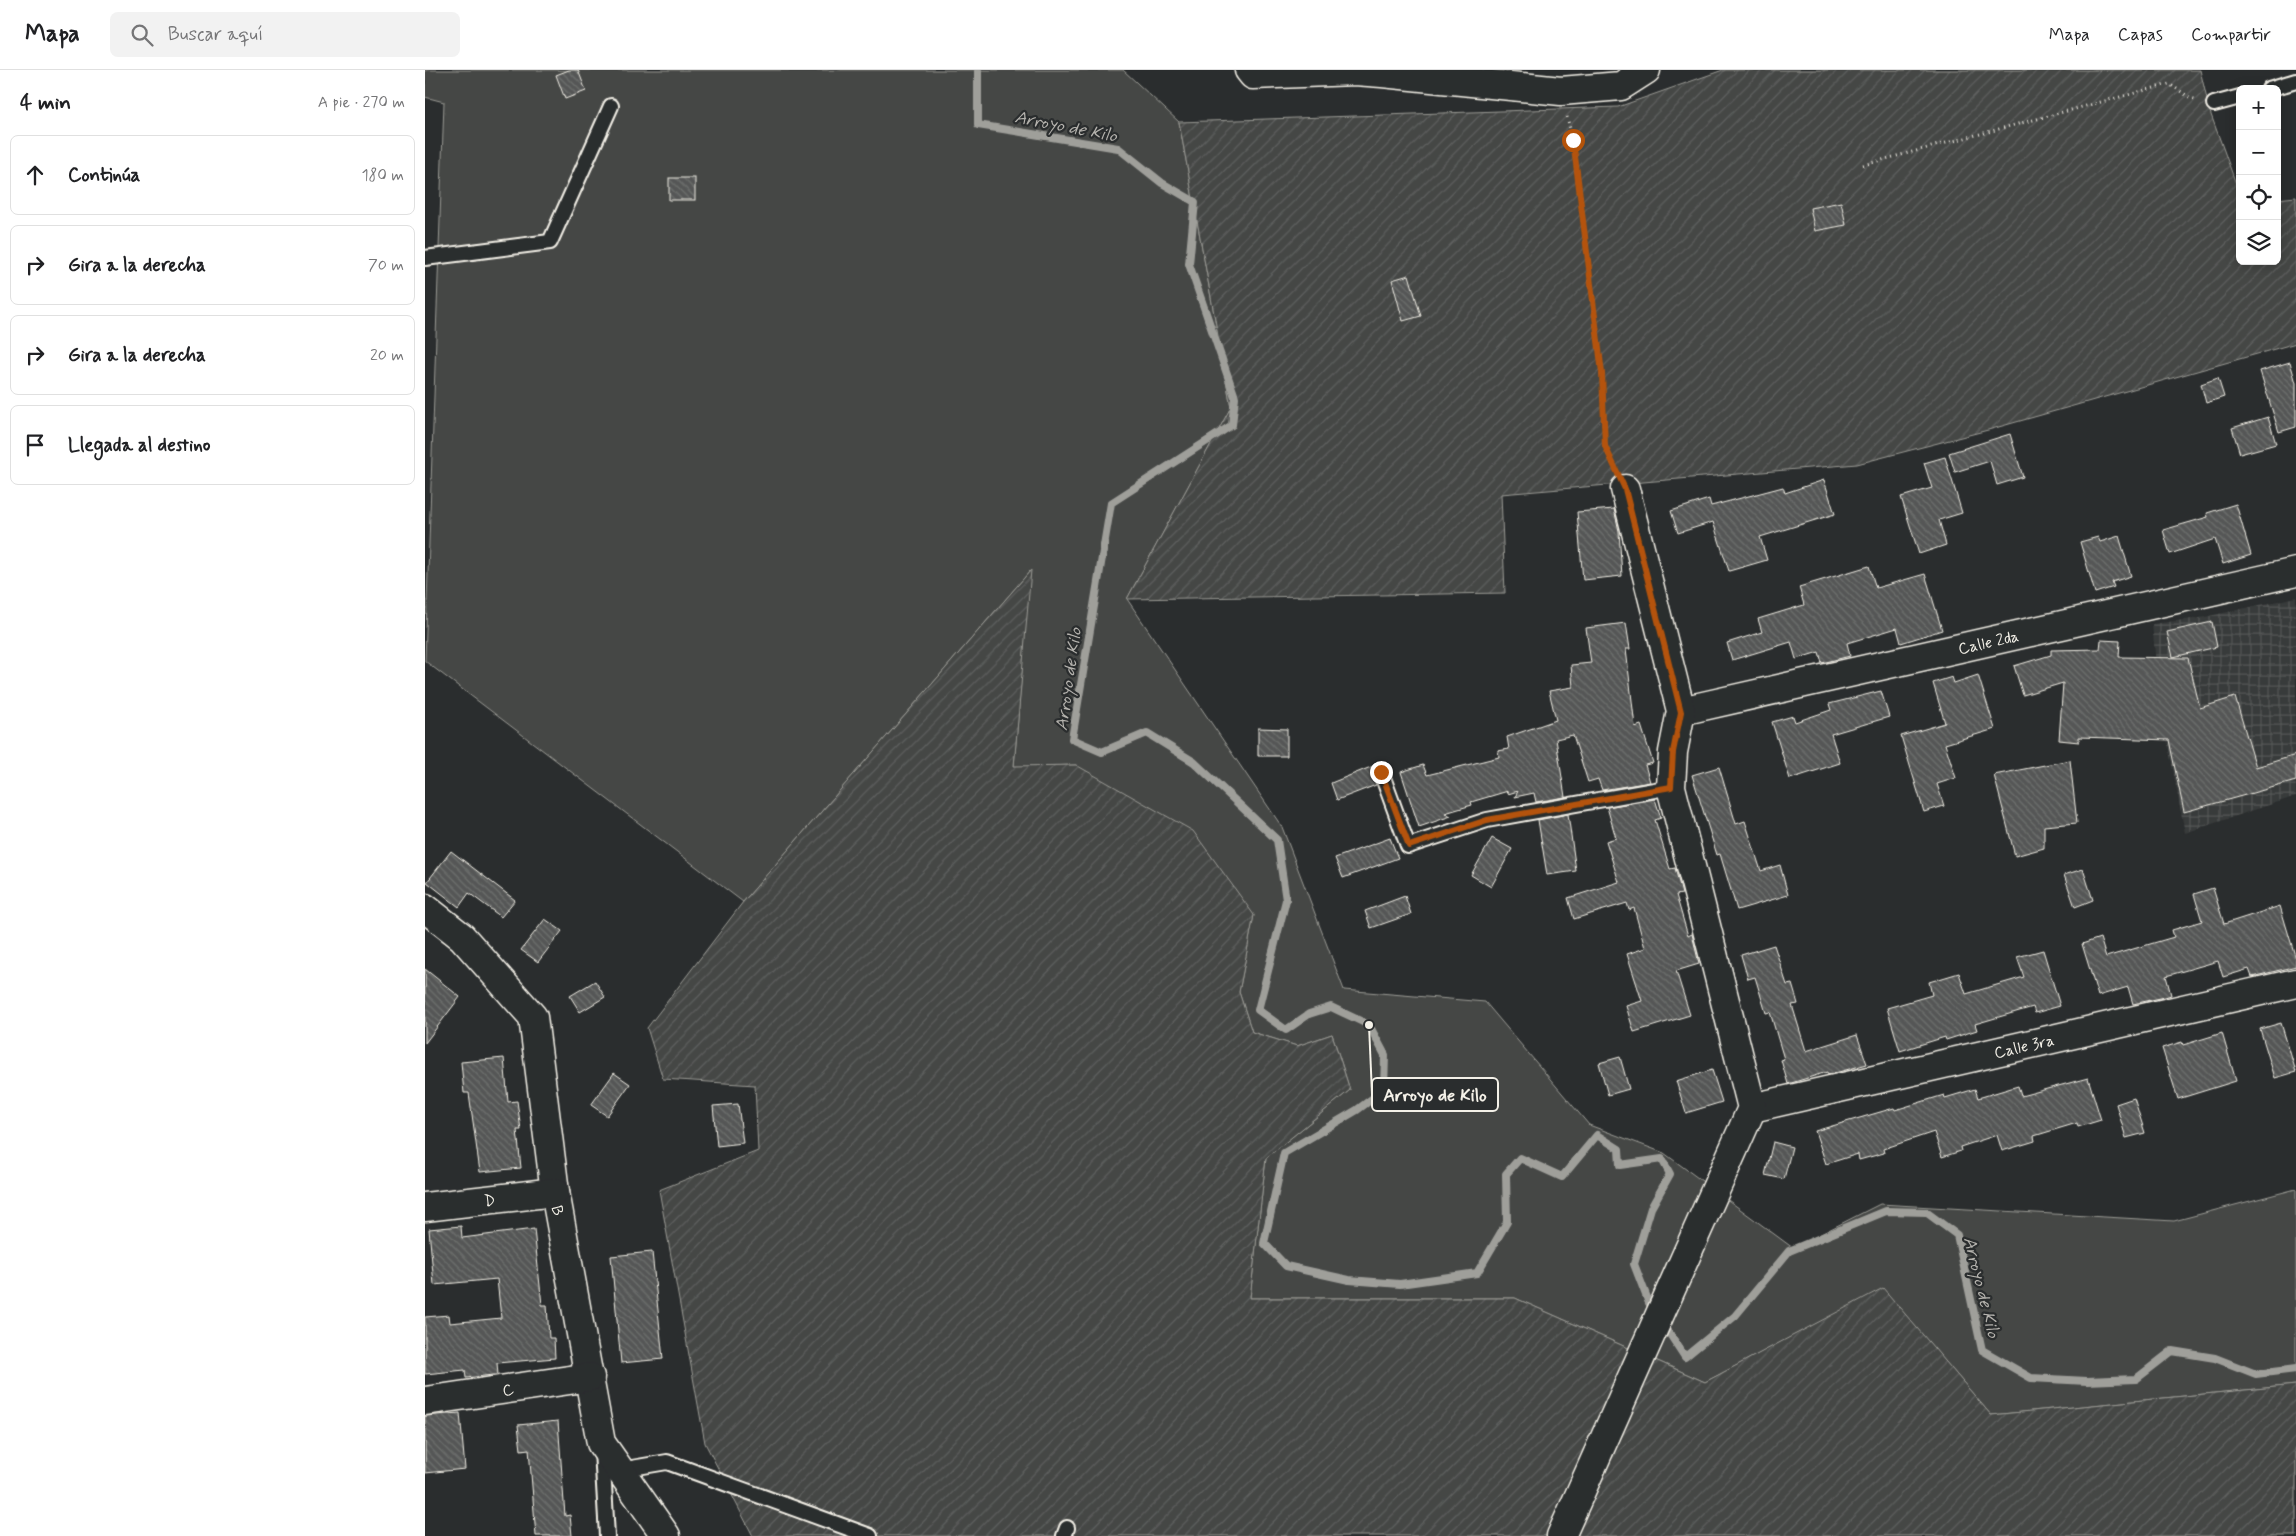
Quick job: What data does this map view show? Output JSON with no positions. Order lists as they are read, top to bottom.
{
  "streets": {
    "street": [
      "Calle 2da",
      "Calle 3ra",
      "D",
      "B",
      "C"
    ]
  },
  "crossings": [
    ["D", "B"],
    ["B", "C"]
  ],
  "water": ["Arroyo de Kilo"],
  "places": ["Arroyo de Kilo"],
  "page": {
    "header": "Mapa",
    "search": "Buscar aquí",
    "nav": ["Mapa", "Capas", "Compartir"],
    "heading": ["4 min", "A pie · 270 m"],
    "map_buttons": ["+", "−"],
    "list": [
      ["Continúa", "180 m"],
      ["Gira a la derecha", "70 m"],
      ["Gira a la derecha", "20 m"],
      "Llegada al destino"
    ]
  }
}
